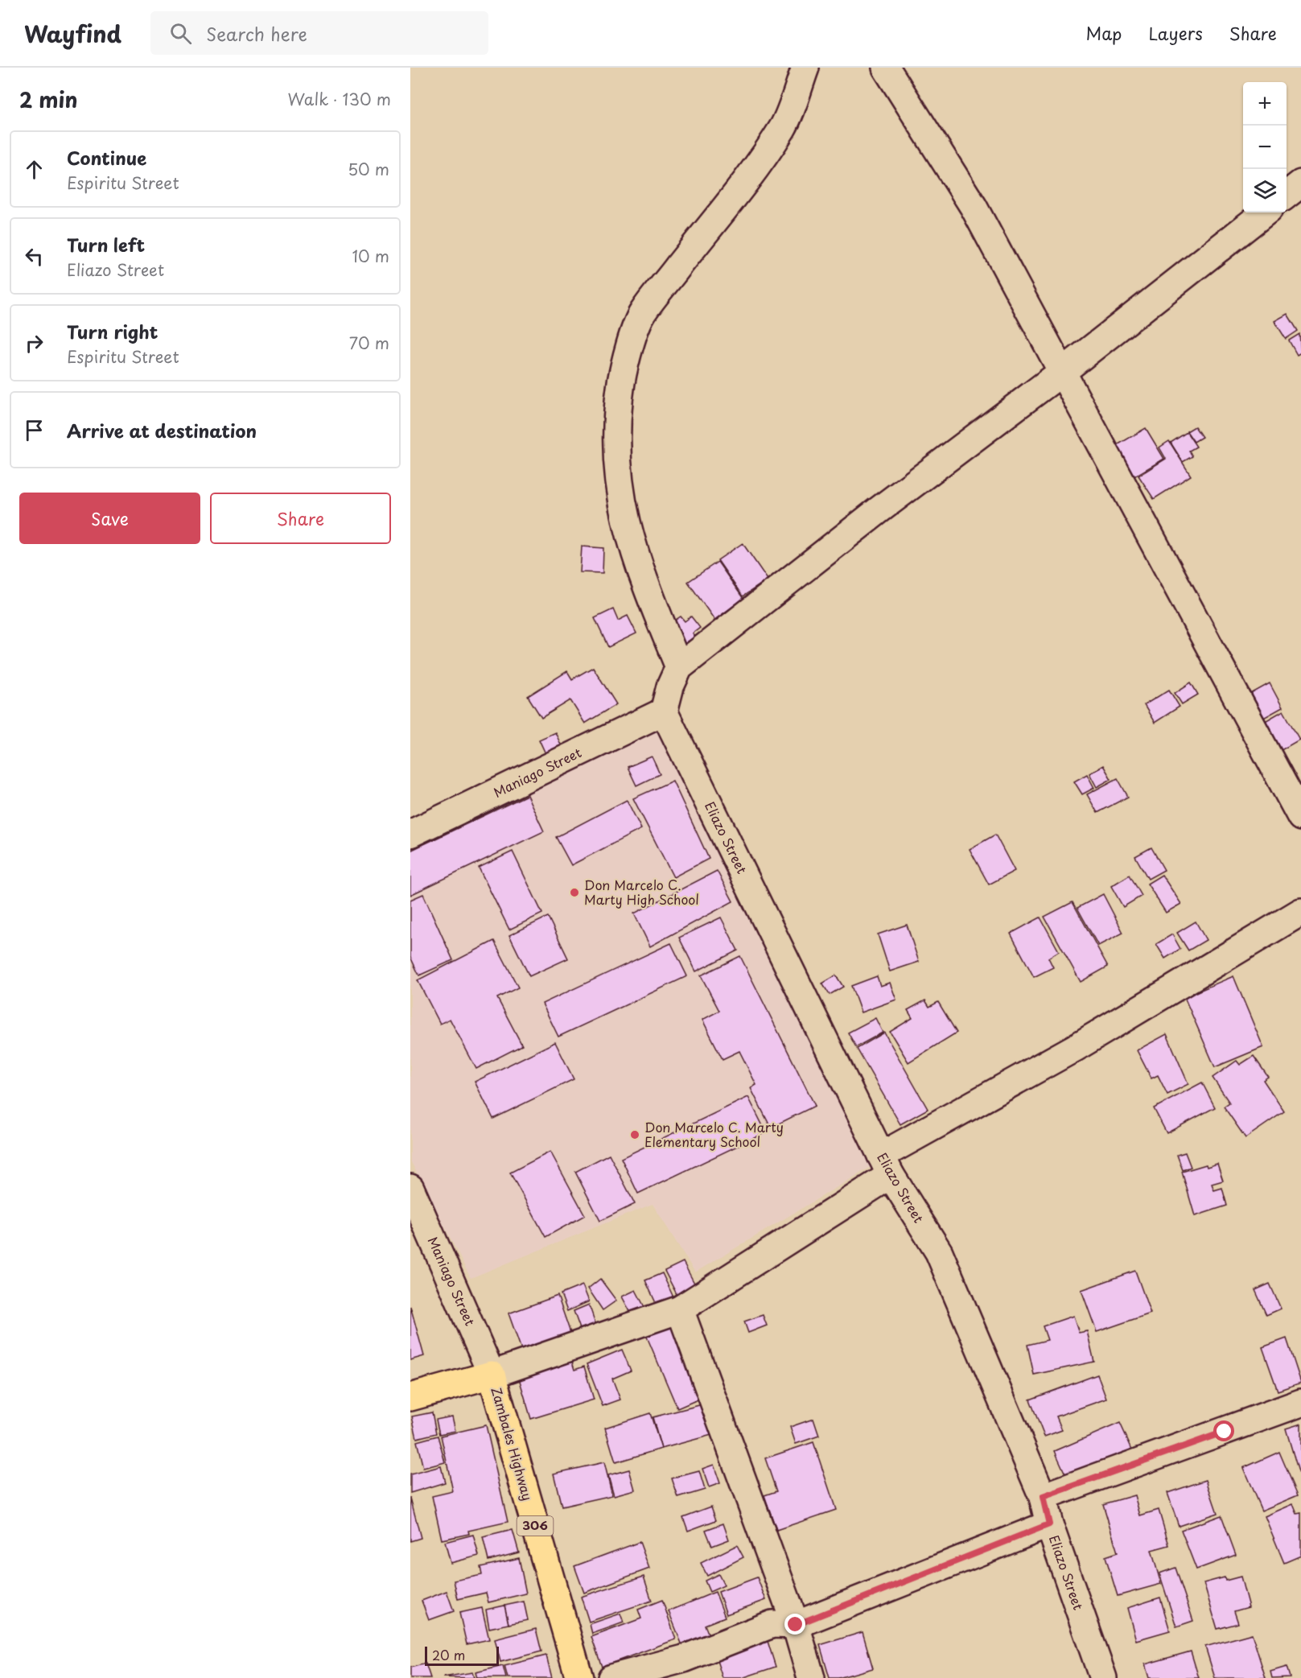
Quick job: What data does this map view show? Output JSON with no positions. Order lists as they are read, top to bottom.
{
  "streets": {
    "main road": ["Zambales Highway", "306"],
    "street": ["Maniago Street", "Eliazo Street"]
  },
  "crossings": [
    ["Maniago Street", "Eliazo Street"],
    ["Maniago Street", "Zambales Highway"]
  ],
  "places": ["Don Marcelo C. Marty High School", "Don Marcelo C. Marty Elementary School"],
  "scale_bar": "20 m",
  "page": {
    "header": "Wayfind",
    "search": "Search here",
    "nav": ["Map", "Layers", "Share"],
    "heading": ["2 min", "Walk · 130 m"],
    "map_buttons": ["+", "−"],
    "list": [
      ["Continue", "Espiritu Street", "50 m"],
      ["Turn left", "Eliazo Street", "10 m"],
      ["Turn right", "Espiritu Street", "70 m"],
      "Arrive at destination"
    ],
    "buttons": ["Save", "Share"],
    "scale": "20 m"
  }
}
